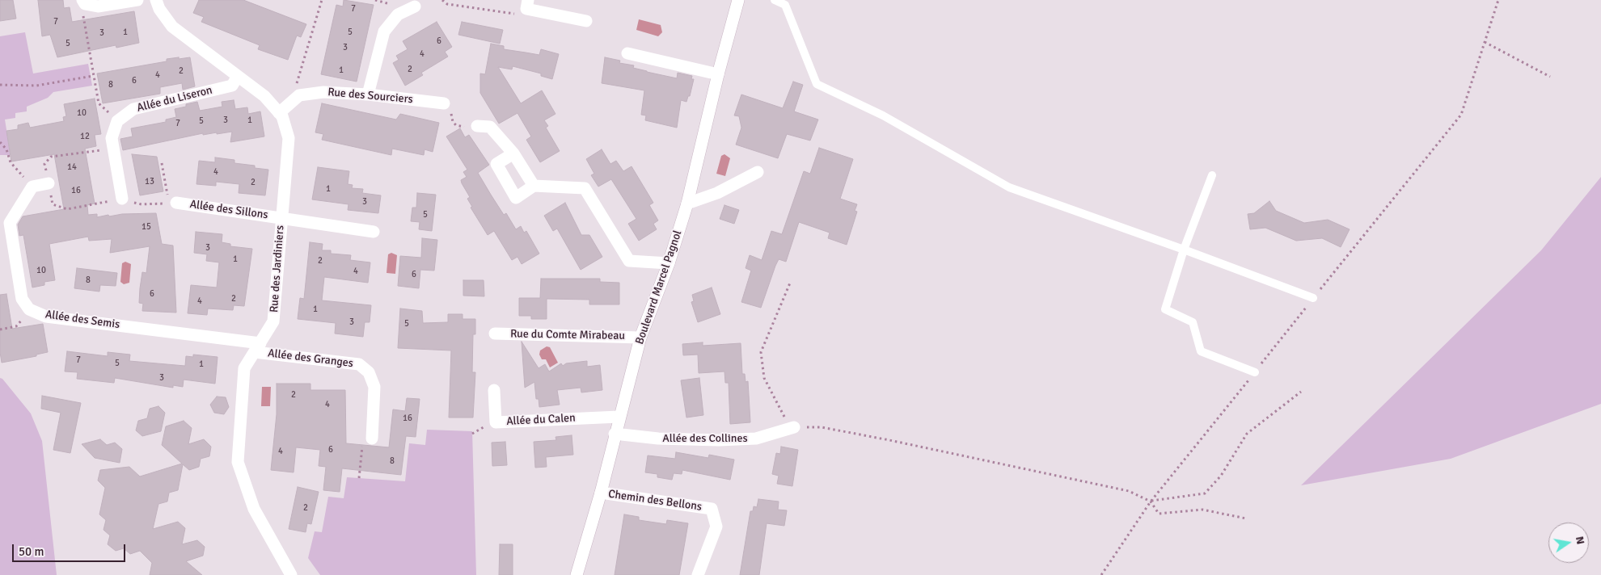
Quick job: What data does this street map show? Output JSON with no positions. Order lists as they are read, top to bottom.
{
  "streets": {
    "street": [
      "Rue des Sourciers",
      "Allée du Liseron",
      "Allée des Sillons",
      "Rue des Jardiniers",
      "Boulevard Marcel Pagnol",
      "Allée des Semis",
      "Rue du Comte Mirabeau",
      "Allée des Granges",
      "Allée du Calen",
      "Allée des Collines",
      "Chemin des Bellons"
    ]
  },
  "crossings": [
    ["Allée du Liseron", "Rue des Jardiniers"],
    ["Allée des Sillons", "Rue des Jardiniers"],
    ["Rue des Jardiniers", "Allée des Semis"],
    ["Rue des Jardiniers", "Allée des Granges"],
    ["Boulevard Marcel Pagnol", "Rue du Comte Mirabeau"],
    ["Boulevard Marcel Pagnol", "Allée du Calen"],
    ["Boulevard Marcel Pagnol", "Allée des Collines"],
    ["Boulevard Marcel Pagnol", "Chemin des Bellons"],
    ["Allée des Semis", "Allée des Granges"]
  ],
  "house_numbers": [
    "7",
    "7",
    "1",
    "5",
    "3",
    "6",
    "5",
    "3",
    "4",
    "2",
    "1",
    "2",
    "4",
    "6",
    "8",
    "10",
    "3",
    "1",
    "5",
    "7",
    "12",
    "14",
    "4",
    "13",
    "2",
    "1",
    "16",
    "3",
    "5",
    "15",
    "3",
    "1",
    "2",
    "10",
    "4",
    "6",
    "8",
    "6",
    "2",
    "4",
    "1",
    "3",
    "5",
    "7",
    "5",
    "1",
    "3",
    "2",
    "4",
    "16",
    "6",
    "4",
    "8",
    "2"
  ],
  "scale_bar": "50 m",
  "north": "right"
}
